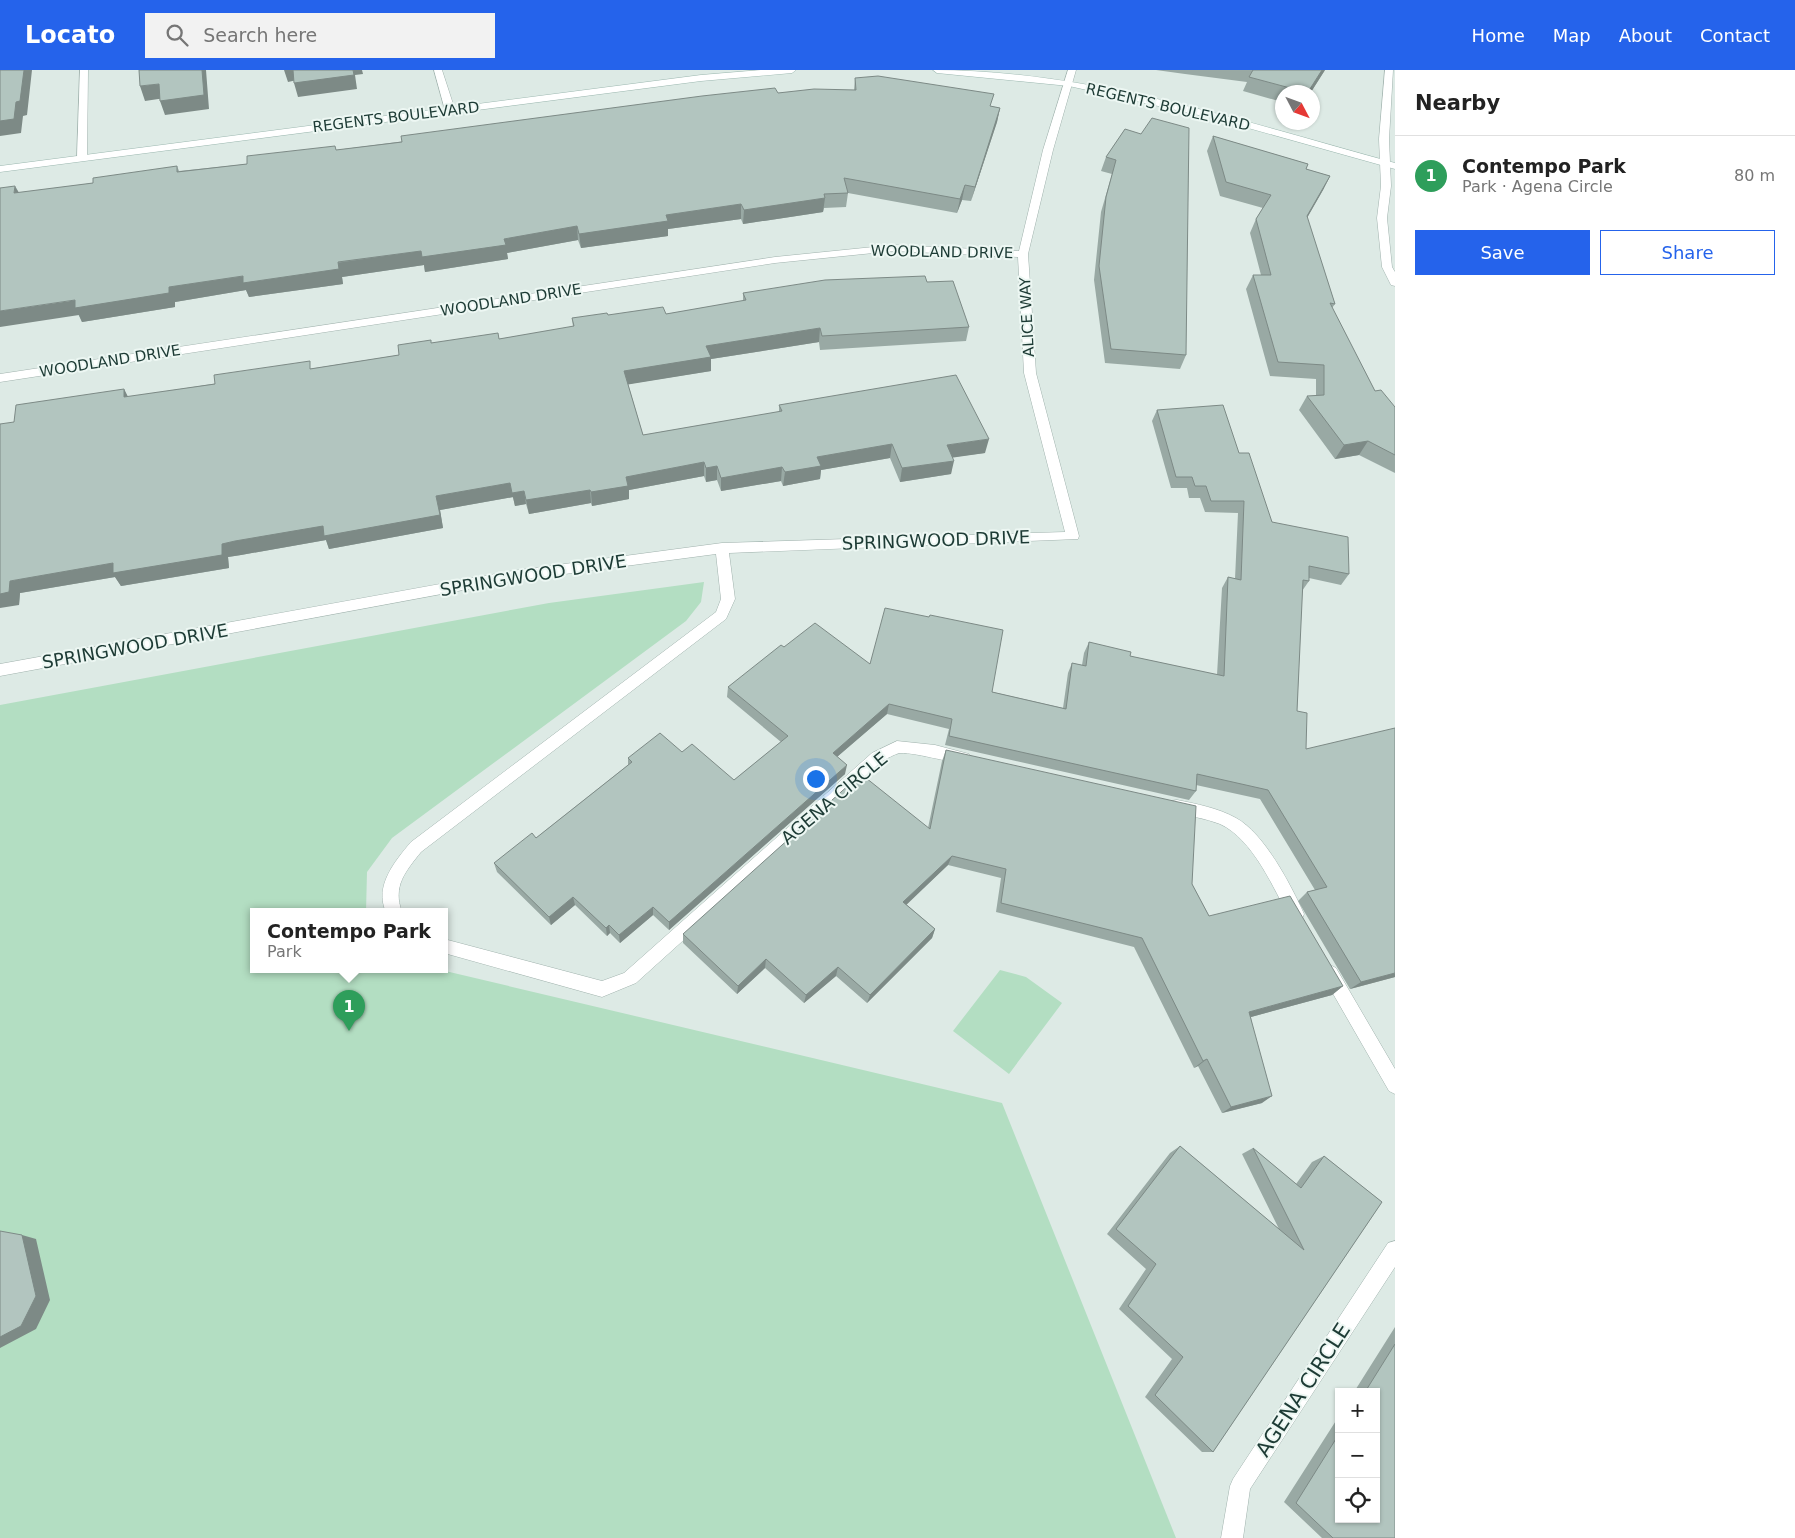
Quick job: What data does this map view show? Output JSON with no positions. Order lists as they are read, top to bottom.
{
  "streets": {
    "street": [
      "REGENTS BOULEVARD",
      "WOODLAND DRIVE",
      "ALICE WAY",
      "SPRINGWOOD DRIVE",
      "AGENA CIRCLE"
    ]
  },
  "crossings": [
    ["REGENTS BOULEVARD", "ALICE WAY"],
    ["WOODLAND DRIVE", "ALICE WAY"],
    ["ALICE WAY", "SPRINGWOOD DRIVE"]
  ],
  "north": "bottom right",
  "page": {
    "header": "Locato",
    "search": "Search here",
    "nav": [
      "Home",
      "Map",
      "About",
      "Contact"
    ],
    "heading": "Nearby",
    "list": [
      {
        "mark": "1",
        "name": "Contempo Park",
        "note": "Park · Agena Circle",
        "value": "80 m"
      }
    ],
    "buttons": ["Save", "Share"],
    "popup": ["Contempo Park", "Park"],
    "pins": "1",
    "map_buttons": ["+", "−"]
  }
}
